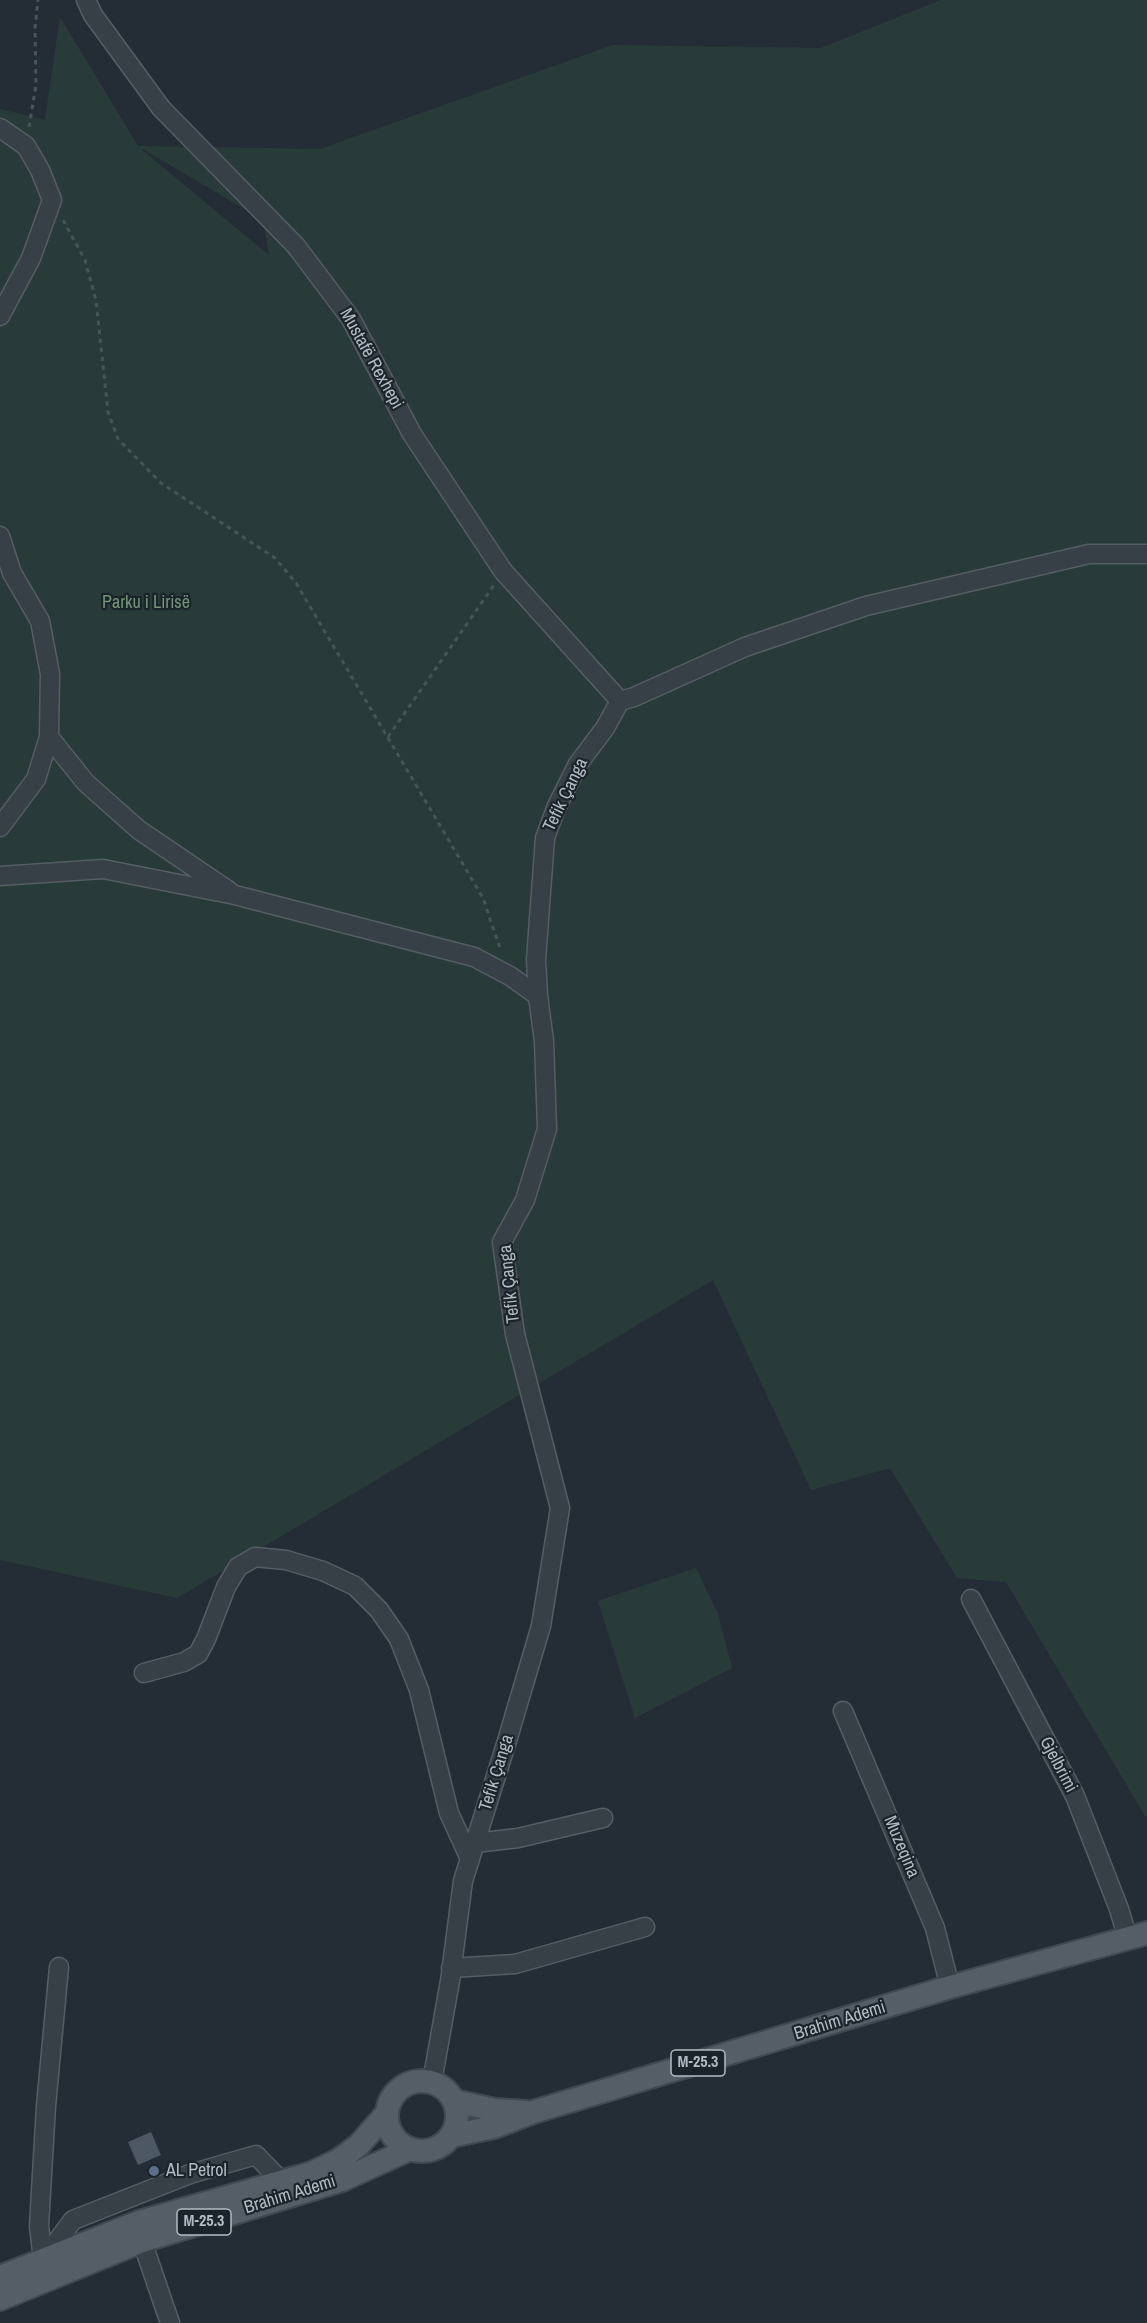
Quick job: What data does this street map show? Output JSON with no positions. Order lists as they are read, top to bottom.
{
  "streets": {
    "main road": ["Brahim Ademi", "M-25.3"],
    "street": [
      "Mustafë Rexhepi",
      "Tefik Çanga",
      "Gjelbrimi",
      "Muzeqina"
    ]
  },
  "crossings": [
    ["Mustafë Rexhepi", "Tefik Çanga"],
    ["Tefik Çanga", "Brahim Ademi"],
    ["Gjelbrimi", "Brahim Ademi"],
    ["Muzeqina", "Brahim Ademi"]
  ],
  "parks": ["Parku i Lirisë"],
  "places": ["AL Petrol"]
}
